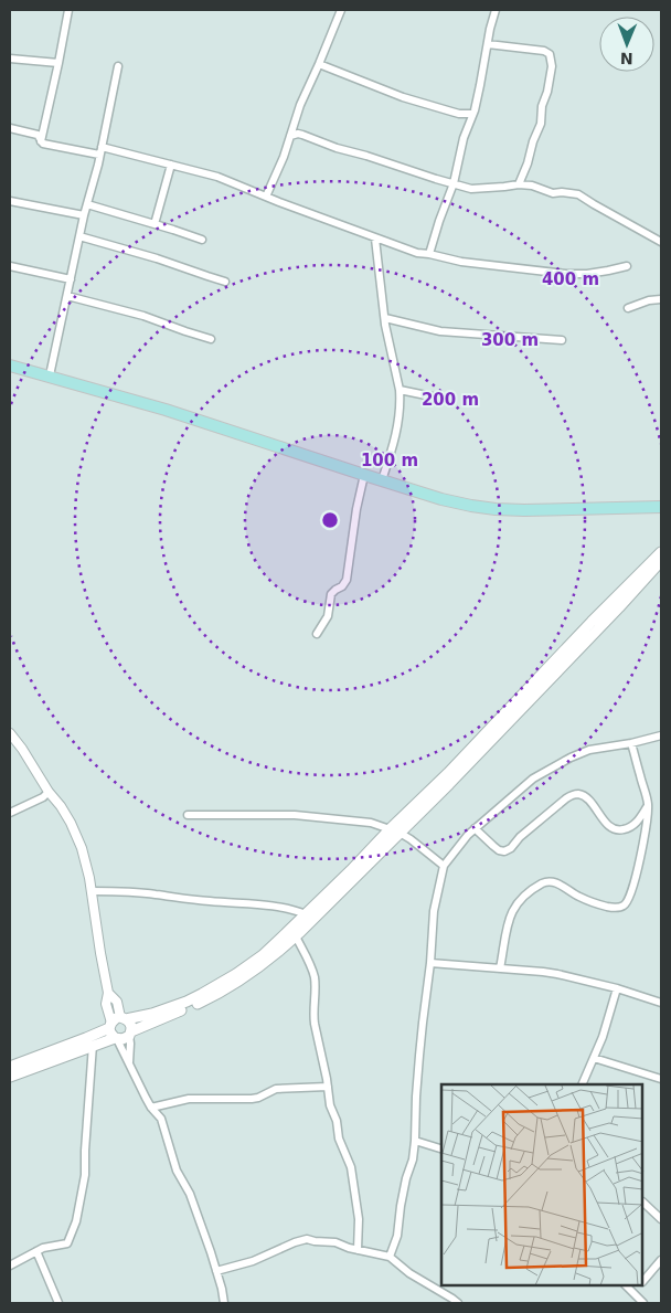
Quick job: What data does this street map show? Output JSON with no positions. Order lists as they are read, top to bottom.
{
  "north": "bottom",
  "rings": [
    "400 m",
    "300 m",
    "200 m",
    "100 m"
  ]
}
